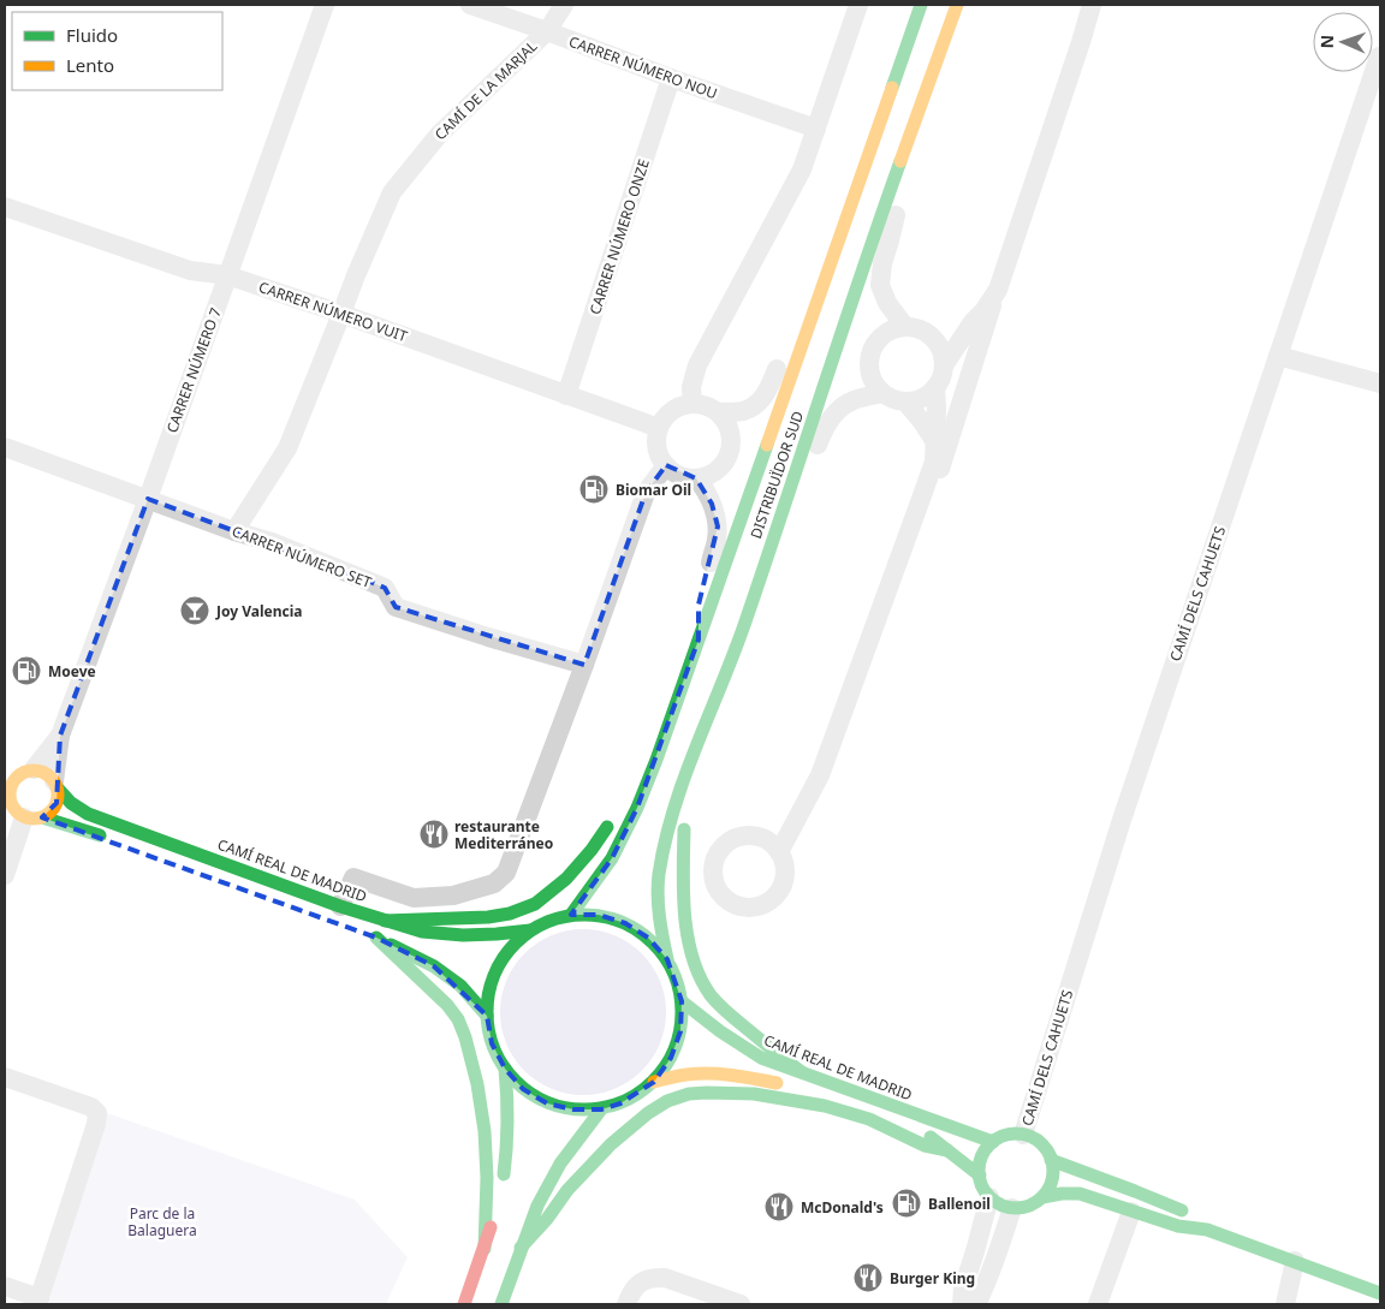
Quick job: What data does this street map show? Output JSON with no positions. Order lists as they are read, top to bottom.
{
  "streets": {
    "main road": ["DISTRIBUÏDOR SUD", "CAMÍ REAL DE MADRID"],
    "street": [
      "CARRER NÚMERO NOU",
      "CAMÍ DE LA MARJAL",
      "CARRER NÚMERO ONZE",
      "CARRER NÚMERO VUIT",
      "CARRER NÚMERO 7",
      "CARRER NÚMERO SET",
      "CAMÍ DELS CAHUETS"
    ]
  },
  "crossings": [
    ["CARRER NÚMERO NOU", "CAMÍ DE LA MARJAL"],
    ["CARRER NÚMERO NOU", "CARRER NÚMERO ONZE"],
    ["CAMÍ DE LA MARJAL", "CARRER NÚMERO VUIT"],
    ["CAMÍ DE LA MARJAL", "CARRER NÚMERO SET"],
    ["CARRER NÚMERO ONZE", "CARRER NÚMERO VUIT"],
    ["CARRER NÚMERO VUIT", "CARRER NÚMERO 7"],
    ["CARRER NÚMERO 7", "CARRER NÚMERO SET"],
    ["CARRER NÚMERO 7", "CAMÍ REAL DE MADRID"],
    ["DISTRIBUÏDOR SUD", "CAMÍ REAL DE MADRID"],
    ["CAMÍ DELS CAHUETS", "CAMÍ REAL DE MADRID"]
  ],
  "parks": ["Parc de la Balaguera"],
  "places": {
    "fuel station": ["Biomar Oil", "Moeve", "Ballenoil"],
    "bar": ["Joy Valencia"],
    "restaurant": ["restaurante Mediterráneo", "McDonald's", "Burger King"]
  },
  "legend": ["Fluido", "Lento"],
  "north": "left"
}
